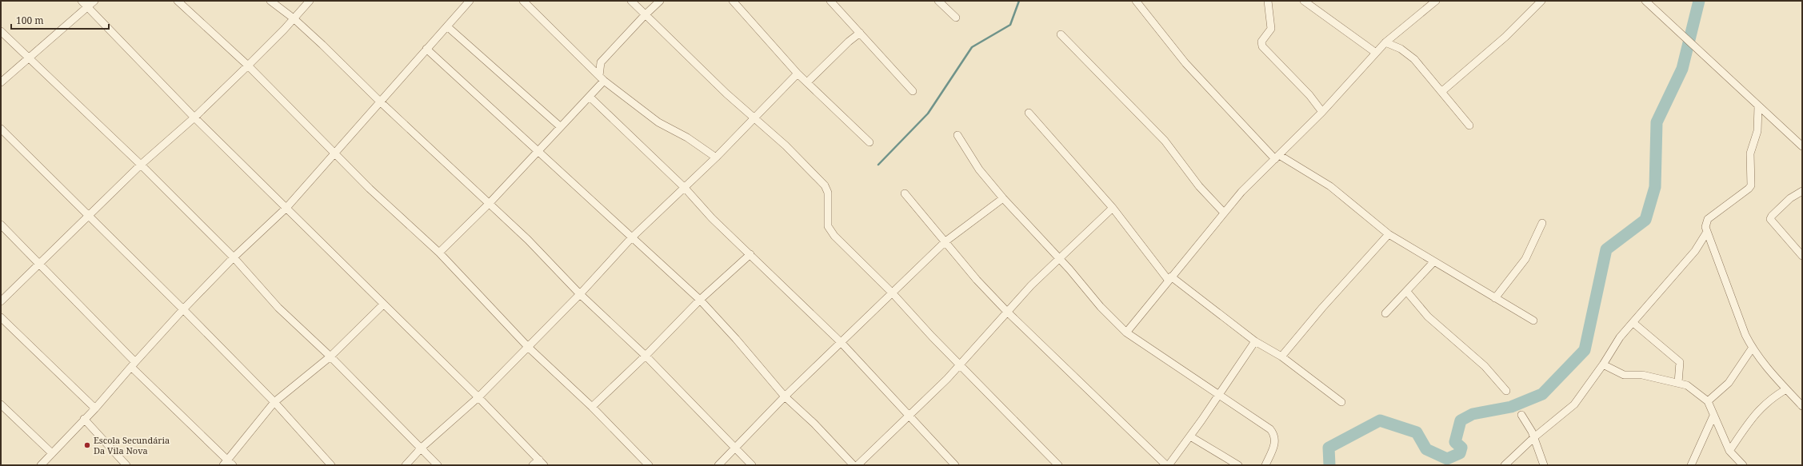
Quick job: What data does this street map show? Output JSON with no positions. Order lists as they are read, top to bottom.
{
  "places": ["Escola Secundária Da Vila Nova"],
  "scale_bar": "100 m"
}
